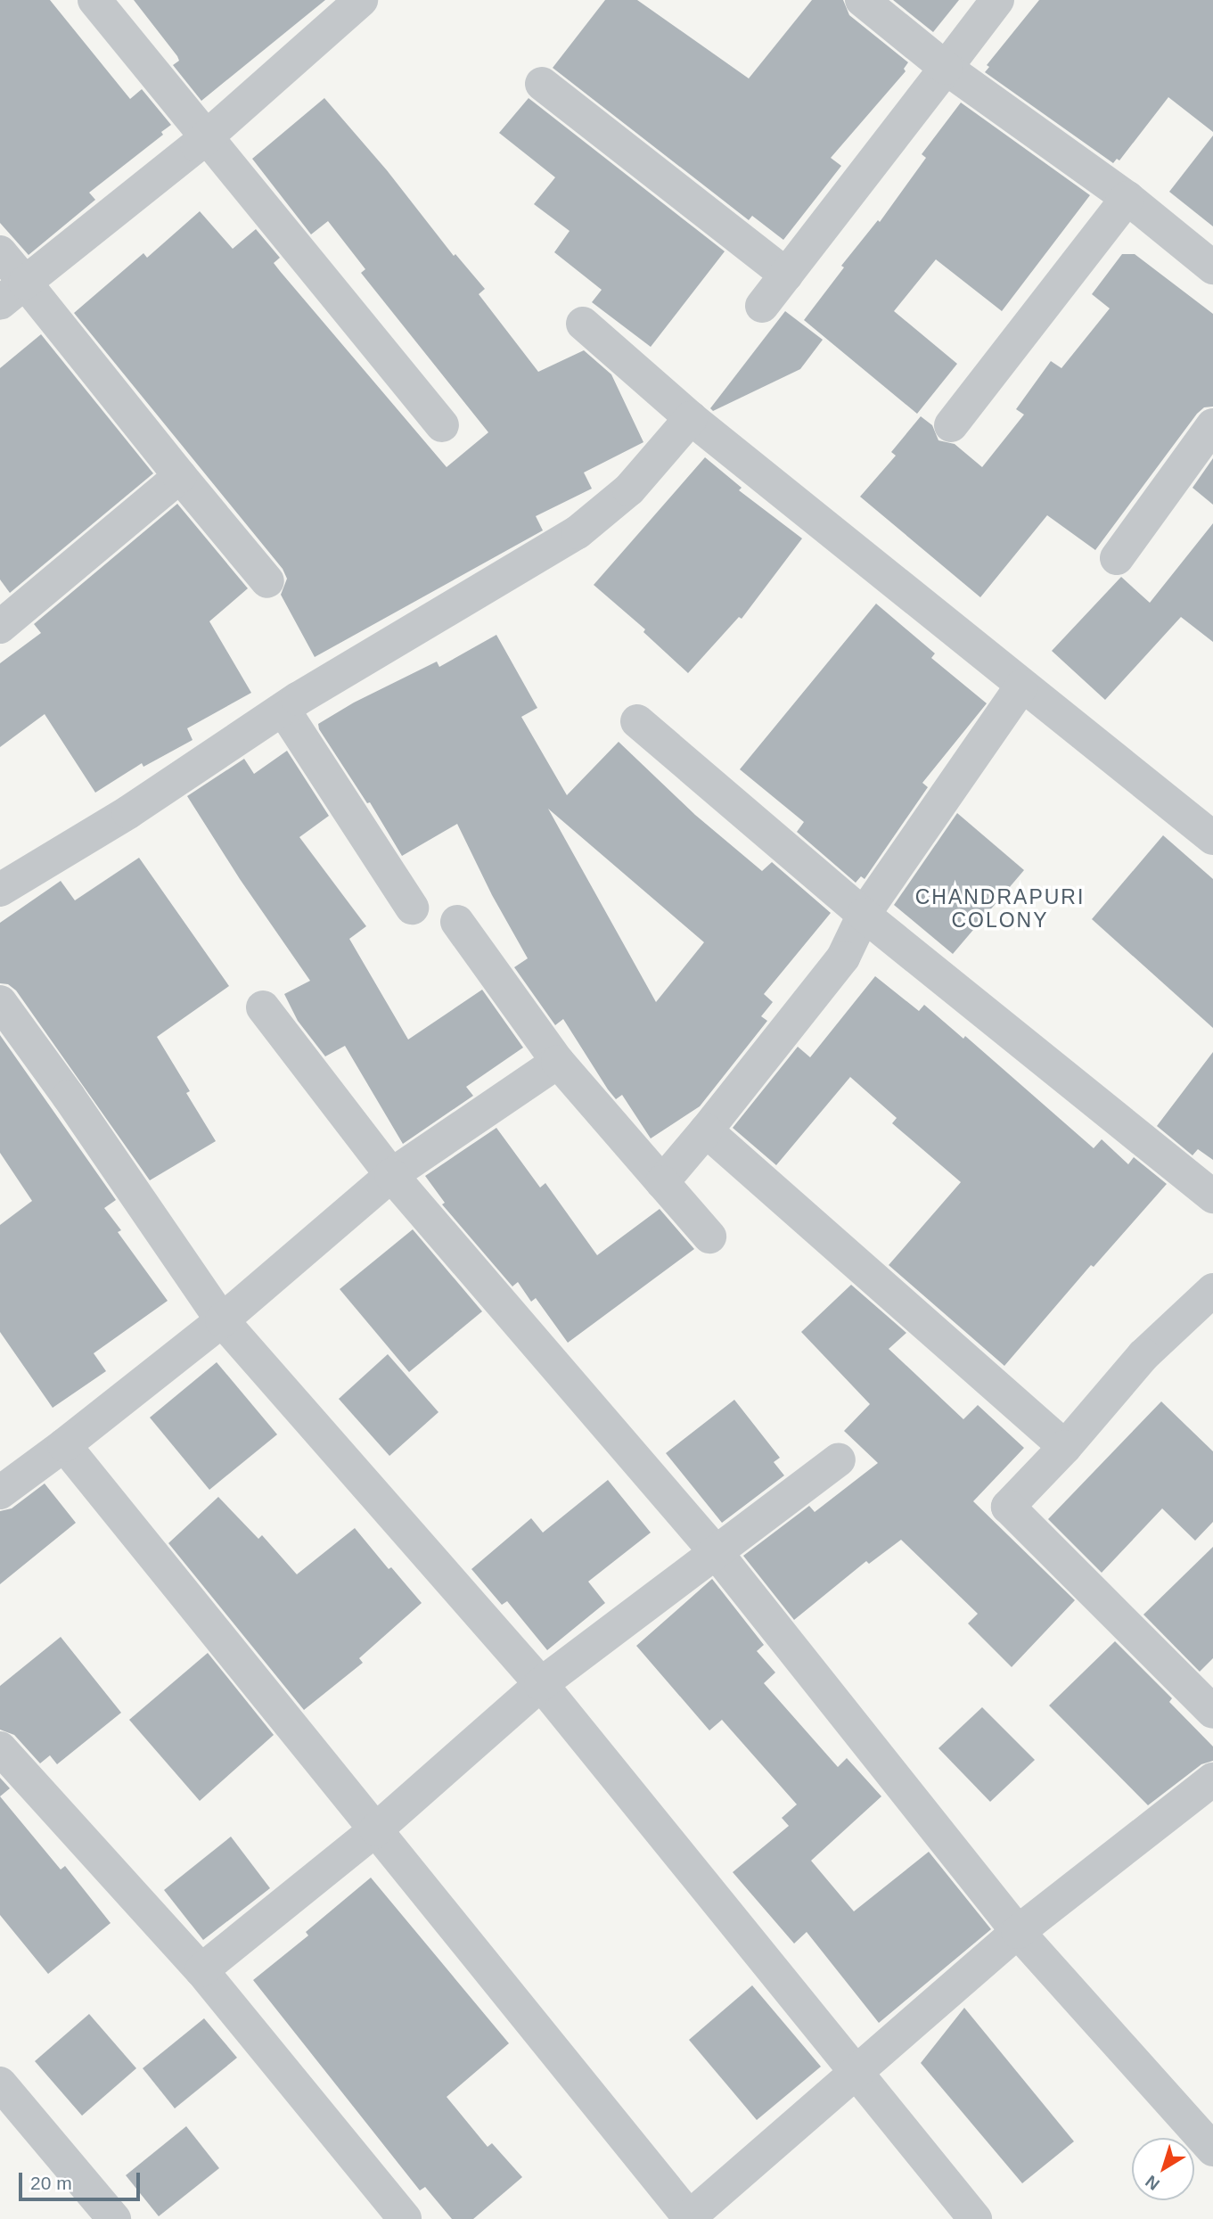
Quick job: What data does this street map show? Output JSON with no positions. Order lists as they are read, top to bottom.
{
  "districts": ["CHANDRAPURI COLONY"],
  "scale_bar": "20 m",
  "north": "bottom left"
}
